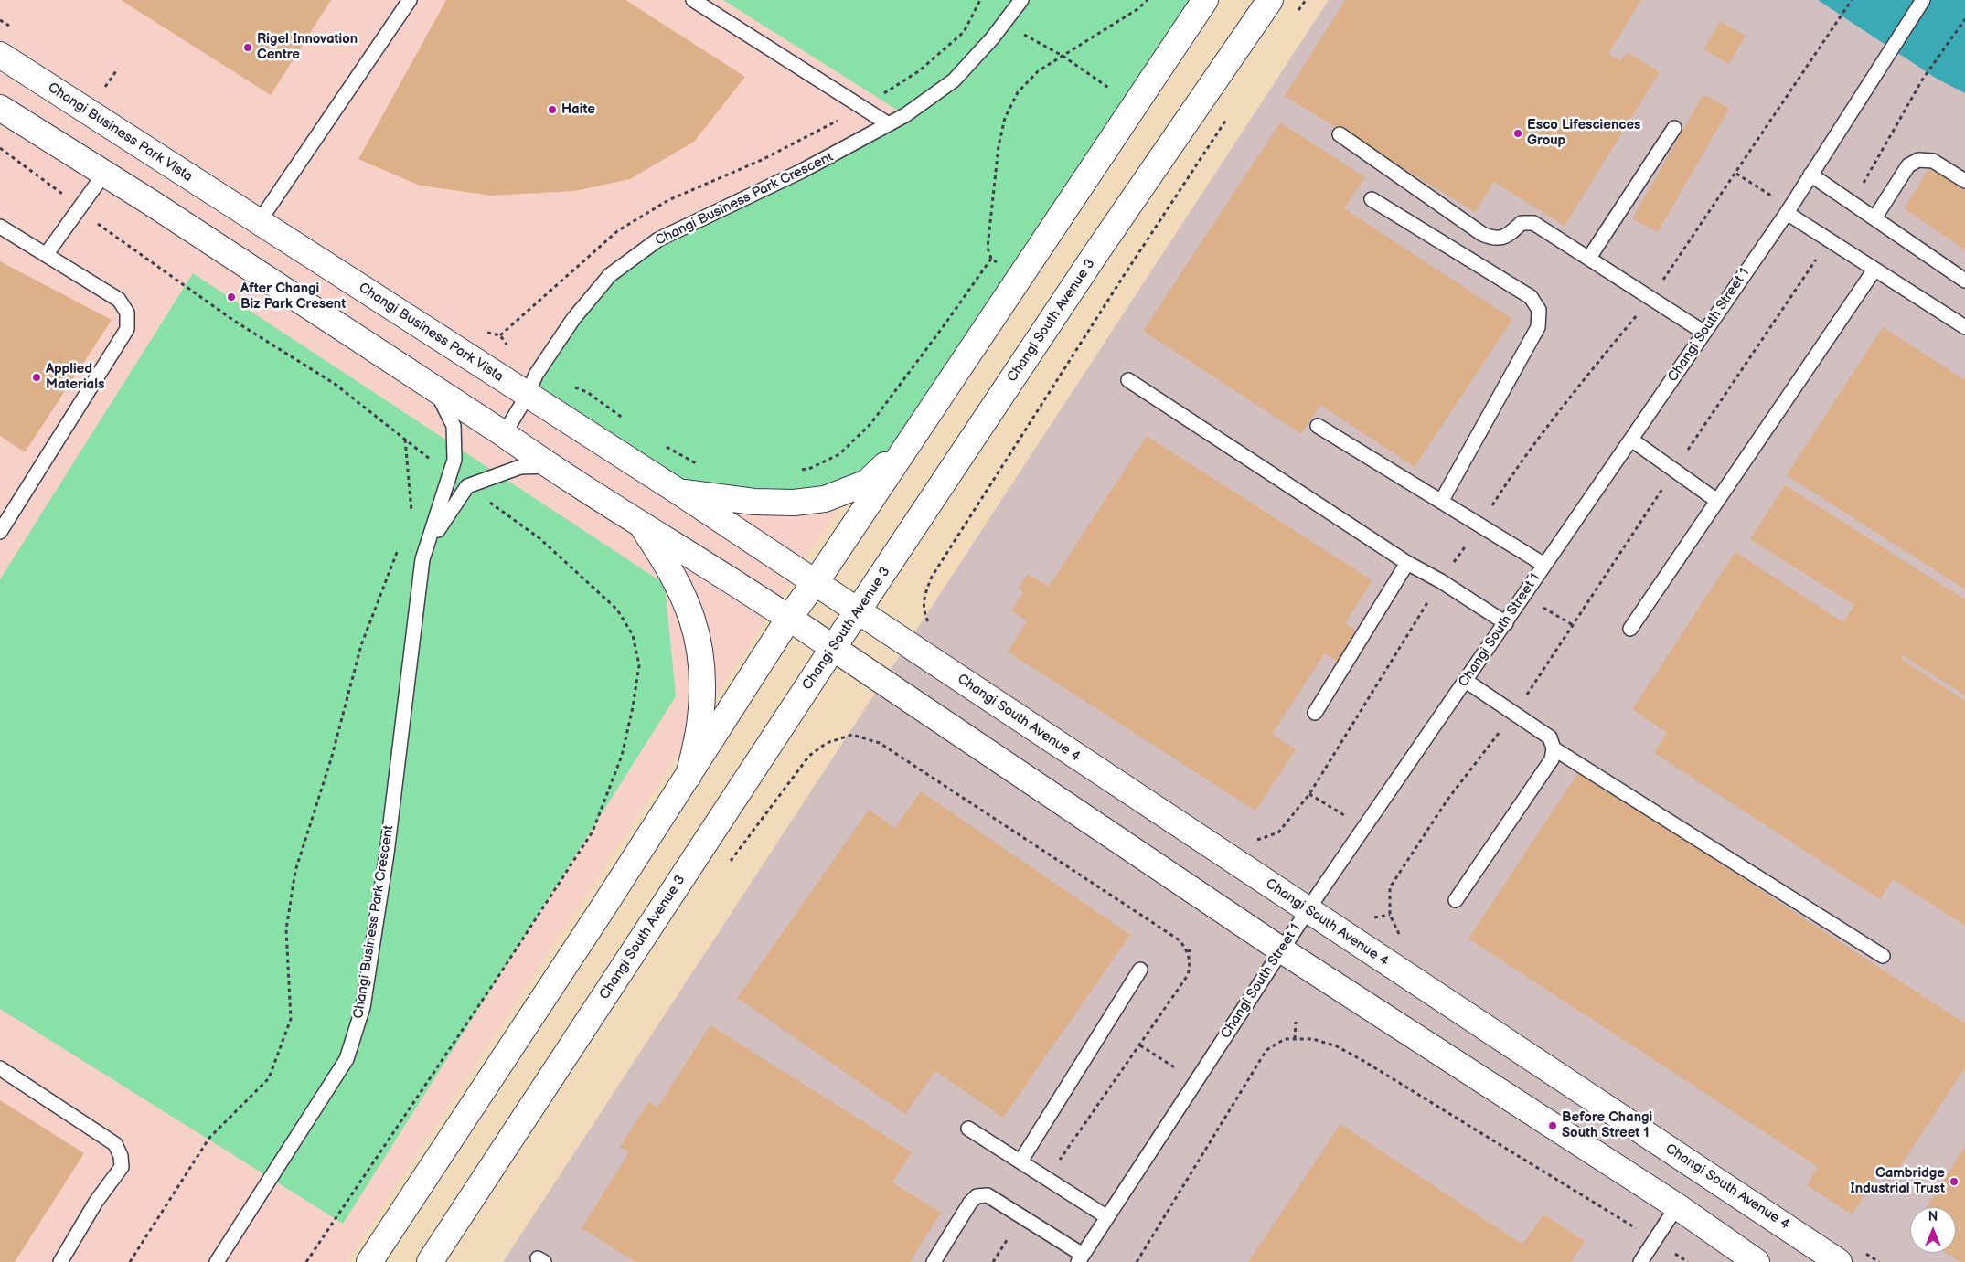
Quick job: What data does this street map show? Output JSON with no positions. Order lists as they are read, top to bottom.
{
  "streets": {
    "main road": ["Changi Business Park Vista", "Changi South Avenue 3", "Changi South Avenue 4"],
    "lane": ["Changi Business Park Crescent", "Changi South Street 1"]
  },
  "crossings": [
    ["Changi Business Park Vista", "Changi Business Park Crescent"],
    ["Changi Business Park Vista", "Changi South Avenue 4"],
    ["Changi South Avenue 3", "Changi South Avenue 4"],
    ["Changi South Street 1", "Changi South Avenue 4"]
  ],
  "places": [
    "Rigel Innovation Centre",
    "Haite",
    "Esco Lifesciences Group",
    "After Changi Biz Park Cresent",
    "Applied Materials",
    "Before Changi South Street 1",
    "Cambridge Industrial Trust"
  ],
  "north": "top"
}
